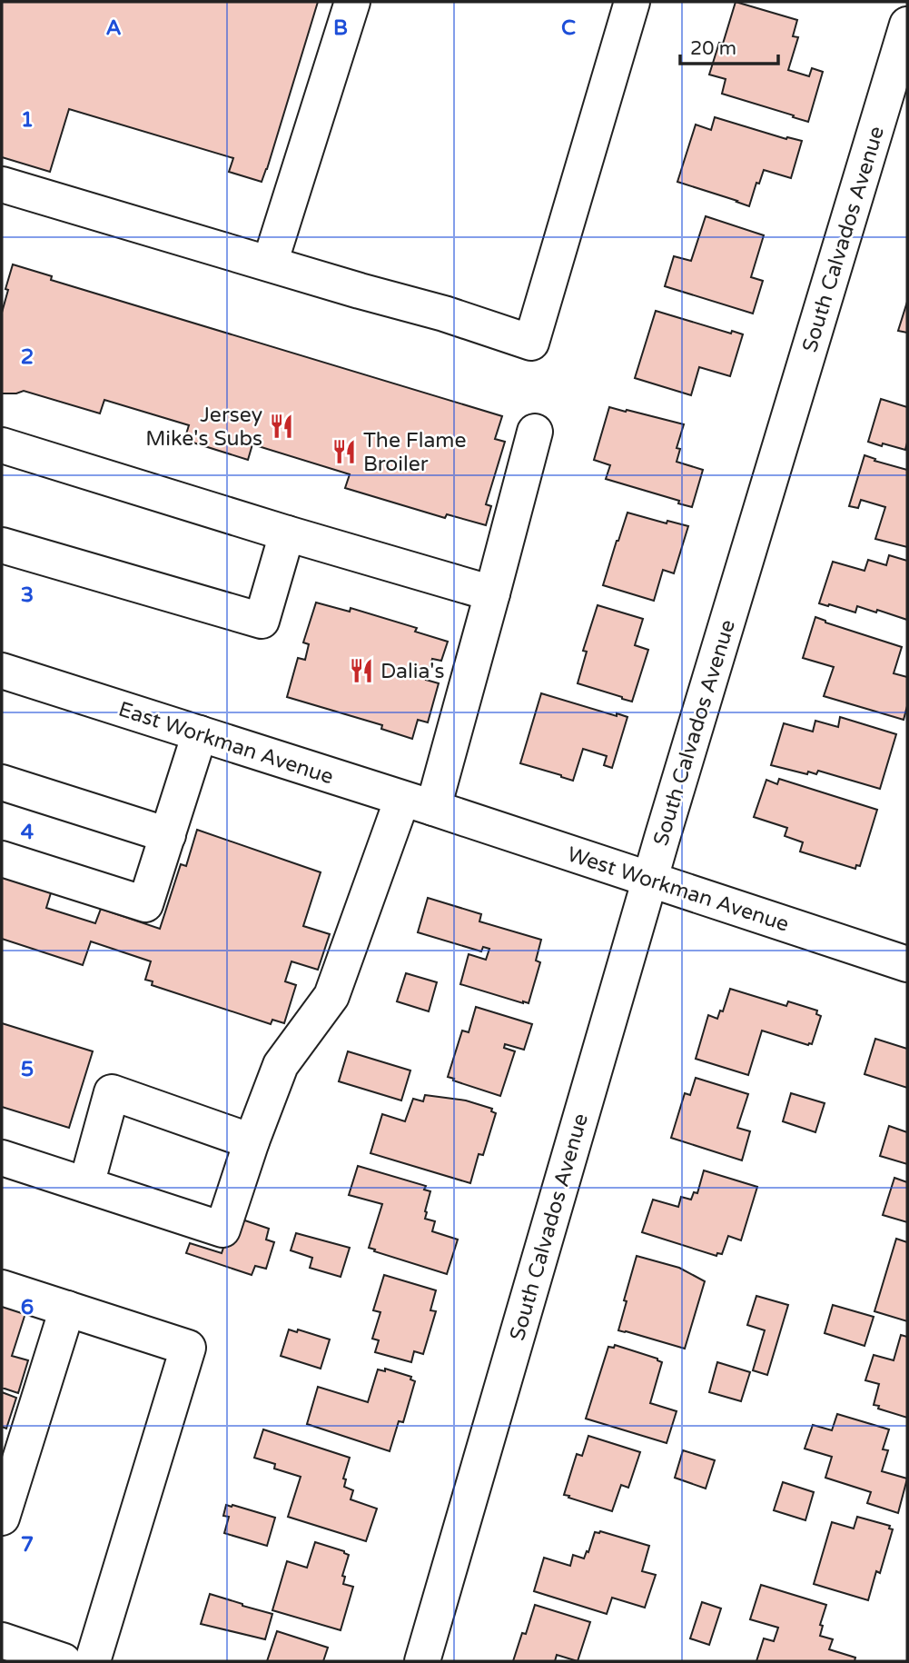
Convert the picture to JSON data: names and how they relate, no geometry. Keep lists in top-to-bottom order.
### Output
{
  "streets": {
    "street": ["South Calvados Avenue", "East Workman Avenue", "West Workman Avenue"]
  },
  "crossings": [
    ["South Calvados Avenue", "West Workman Avenue"],
    ["East Workman Avenue", "West Workman Avenue"]
  ],
  "places": {
    "restaurant": ["Jersey Mike's Subs", "The Flame Broiler", "Dalia's"]
  },
  "scale_bar": "20 m",
  "grid": {
    "columns": ["A", "B", "C"],
    "rows": [
      "1",
      "2",
      "3",
      "4",
      "5",
      "6",
      "7"
    ]
  }
}
